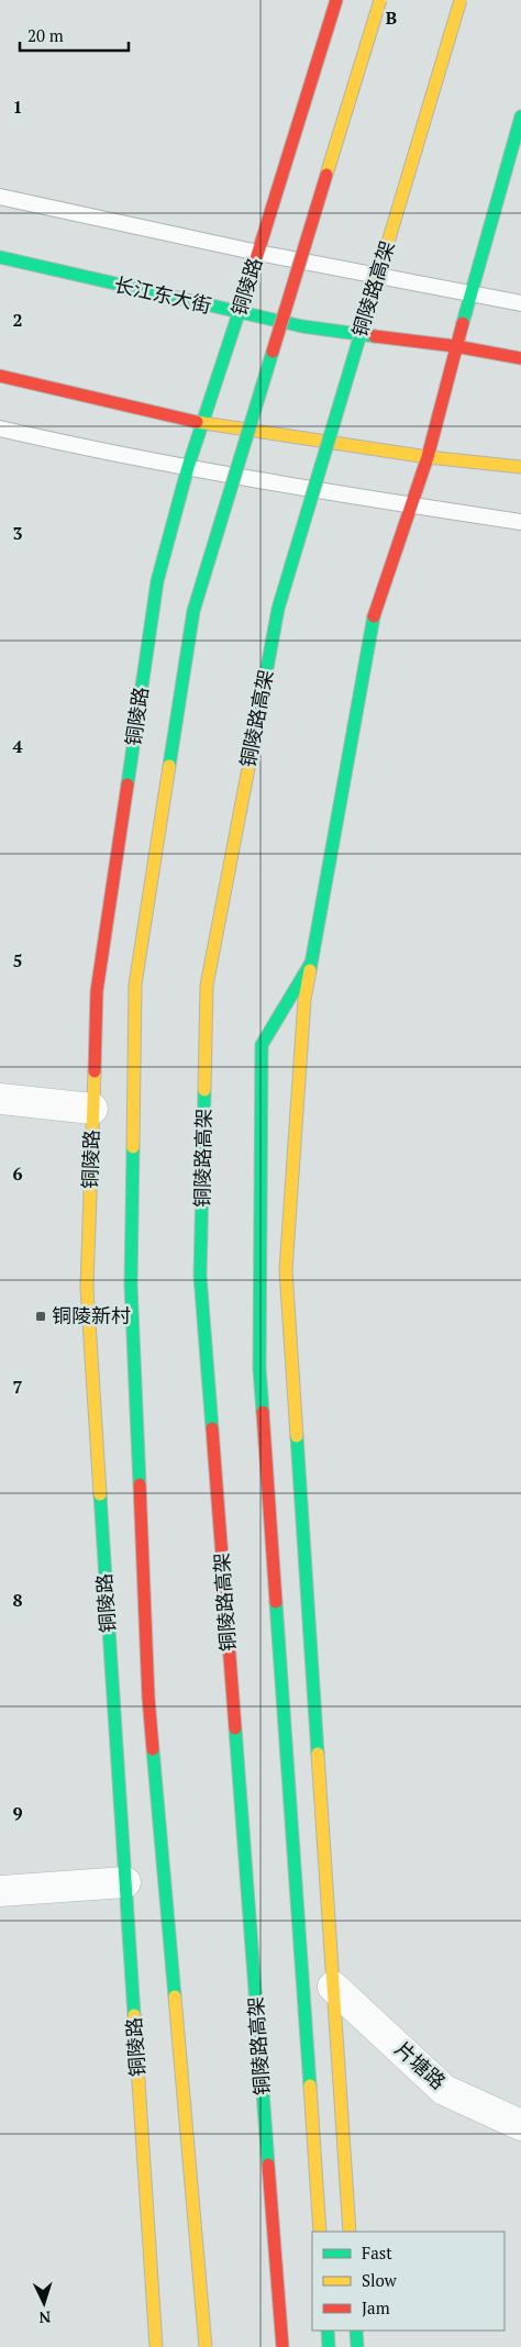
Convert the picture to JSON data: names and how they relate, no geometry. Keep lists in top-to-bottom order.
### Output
{
  "streets": {
    "main road": ["铜陵路", "铜陵路高架", "长江东大街"],
    "street": ["片塘路"]
  },
  "crossings": [
    ["铜陵路", "长江东大街"]
  ],
  "places": {
    "transit": ["铜陵新村"]
  },
  "legend": ["Fast", "Slow", "Jam"],
  "scale_bar": "20 m",
  "north": "bottom",
  "grid": {
    "columns": ["B"],
    "rows": [
      "1",
      "2",
      "3",
      "4",
      "5",
      "6",
      "7",
      "8",
      "9"
    ]
  }
}
